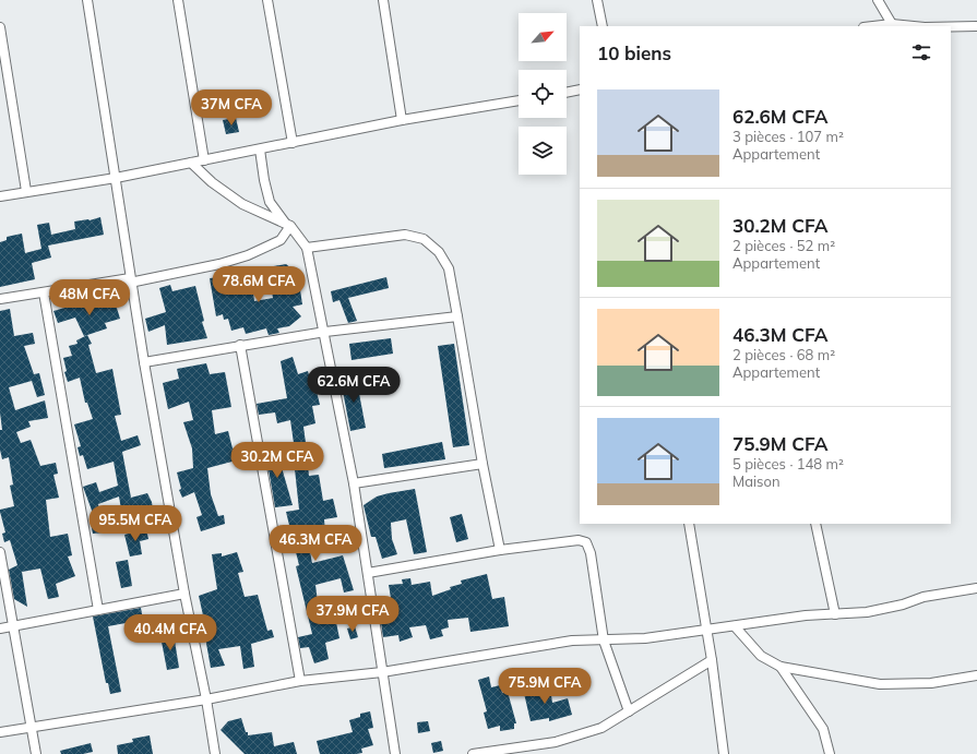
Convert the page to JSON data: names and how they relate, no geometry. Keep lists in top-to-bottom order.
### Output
{
  "north": "top right",
  "page": {
    "heading": "10 biens",
    "list": [
      {
        "name": "62.6M CFA",
        "note": "3 pièces · 107 m² · Appartement"
      },
      {
        "name": "30.2M CFA",
        "note": "2 pièces · 52 m² · Appartement"
      },
      {
        "name": "46.3M CFA",
        "note": "2 pièces · 68 m² · Appartement"
      },
      {
        "name": "75.9M CFA",
        "note": "5 pièces · 148 m² · Maison"
      }
    ],
    "price": [
      "37M CFA",
      "78.6M CFA",
      "48M CFA",
      "62.6M CFA",
      "30.2M CFA",
      "95.5M CFA",
      "46.3M CFA",
      "37.9M CFA",
      "40.4M CFA",
      "75.9M CFA"
    ]
  }
}
